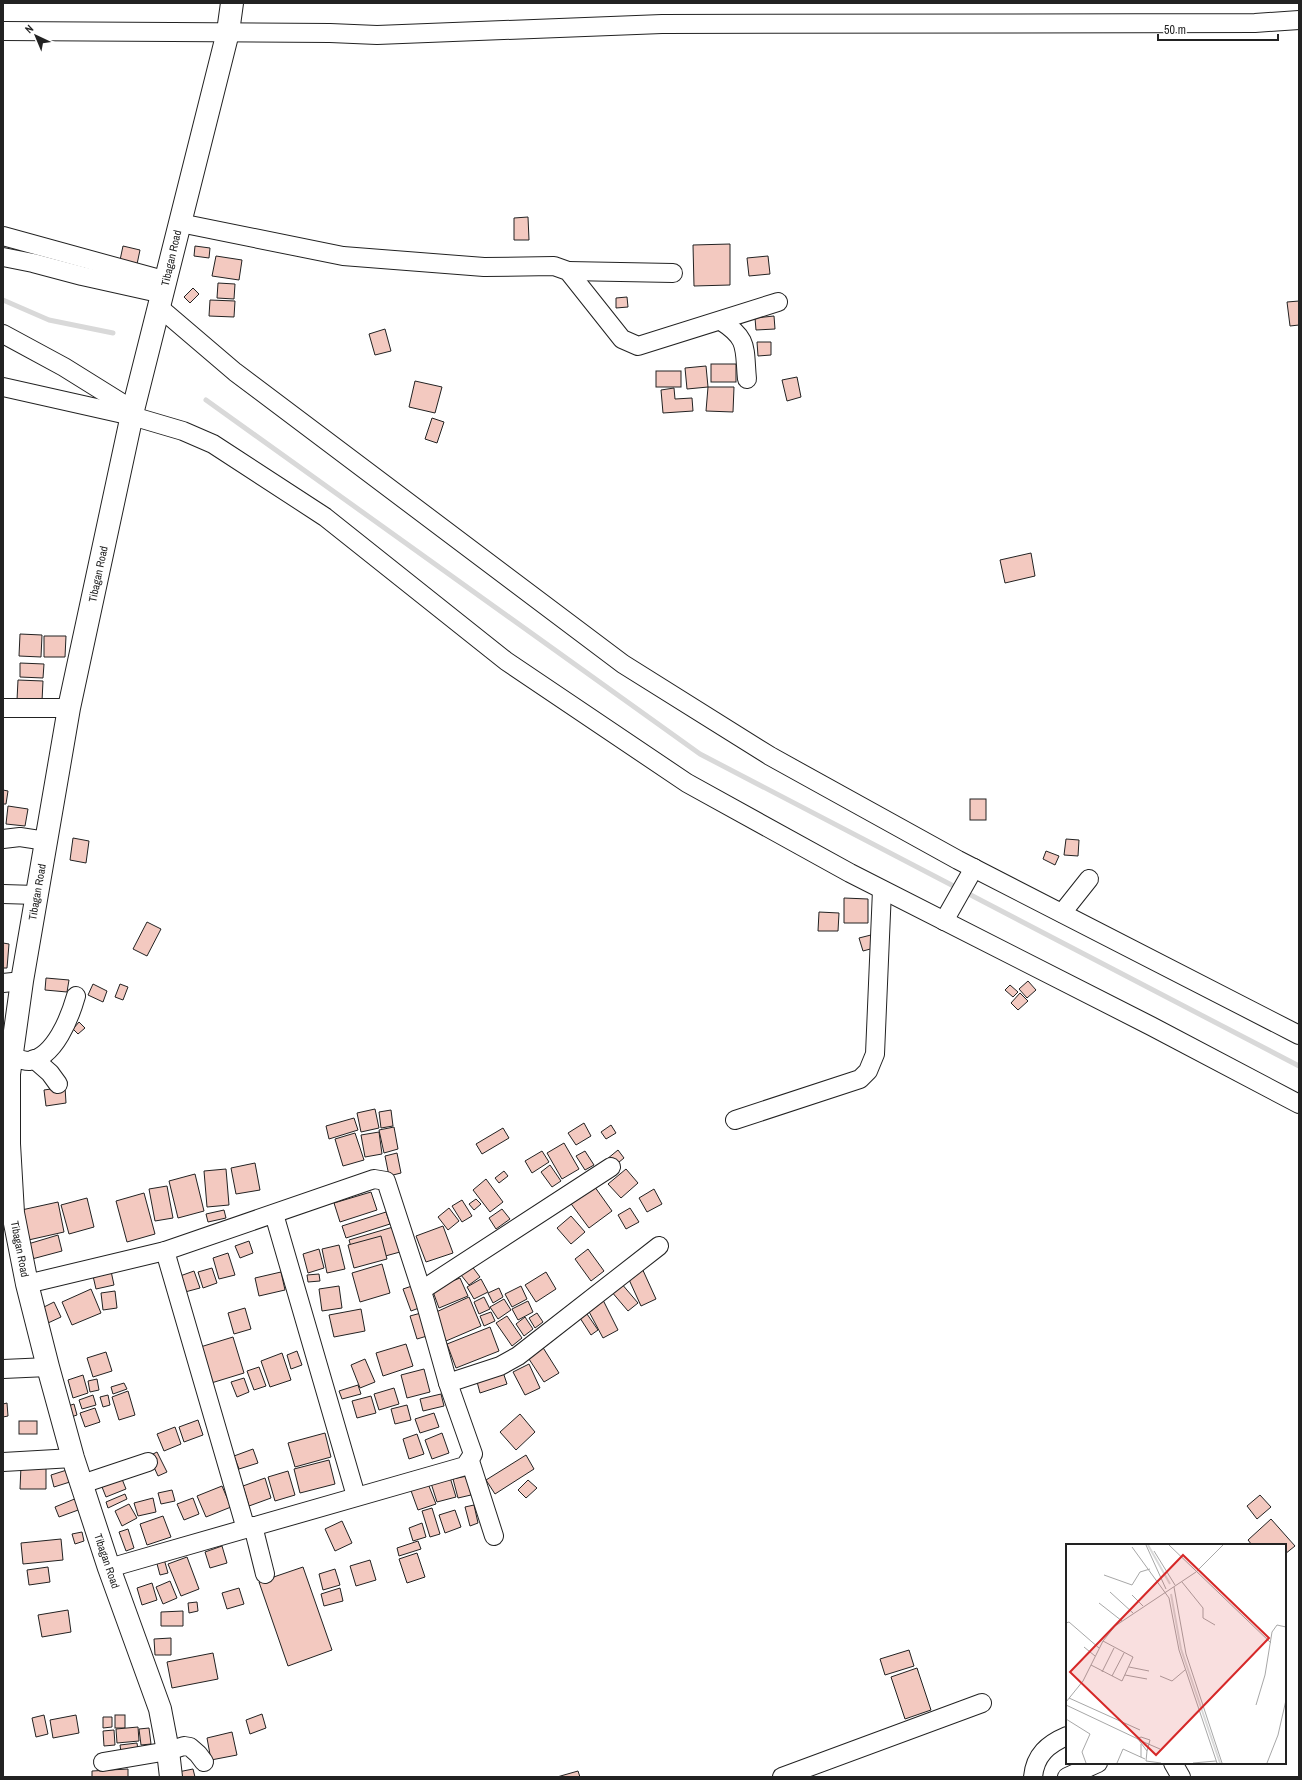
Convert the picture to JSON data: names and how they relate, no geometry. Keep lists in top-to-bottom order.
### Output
{
  "streets": {
    "main road": ["Tibagan Road"]
  },
  "scale_bar": "50 m",
  "north": "top left"
}
